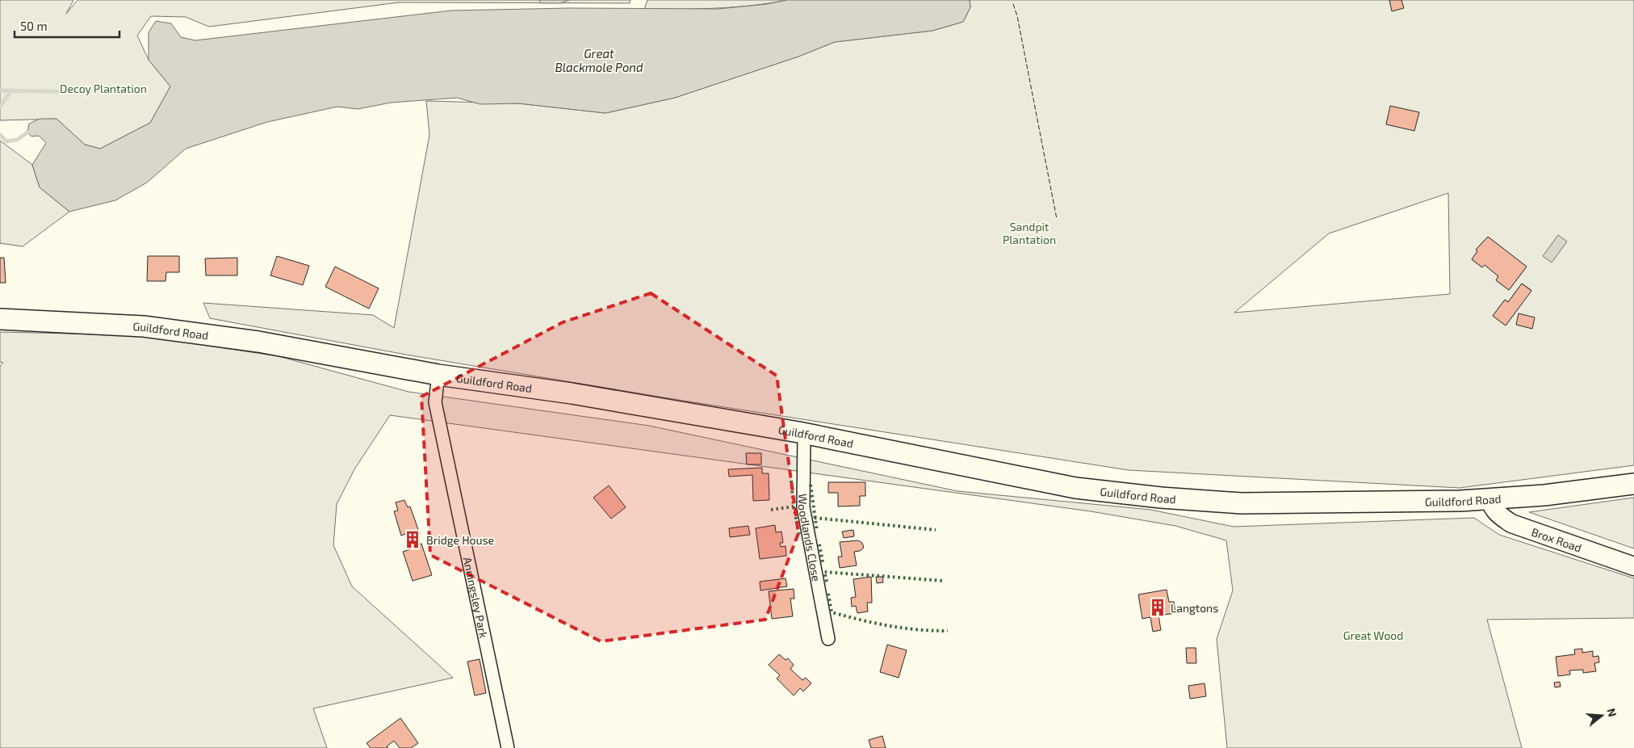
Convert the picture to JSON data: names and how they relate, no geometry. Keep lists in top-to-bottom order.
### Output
{
  "streets": {
    "main road": ["Guildford Road"],
    "street": ["Woodlands Close", "Brox Road", "Anningsley Park"]
  },
  "crossings": [
    ["Guildford Road", "Woodlands Close"],
    ["Guildford Road", "Brox Road"],
    ["Guildford Road", "Anningsley Park"]
  ],
  "water": ["Great Blackmole Pond"],
  "parks": ["Decoy Plantation", "Sandpit Plantation", "Great Wood"],
  "places": {
    "building": ["Bridge House", "Langtons"]
  },
  "scale_bar": "50 m",
  "north": "right"
}
